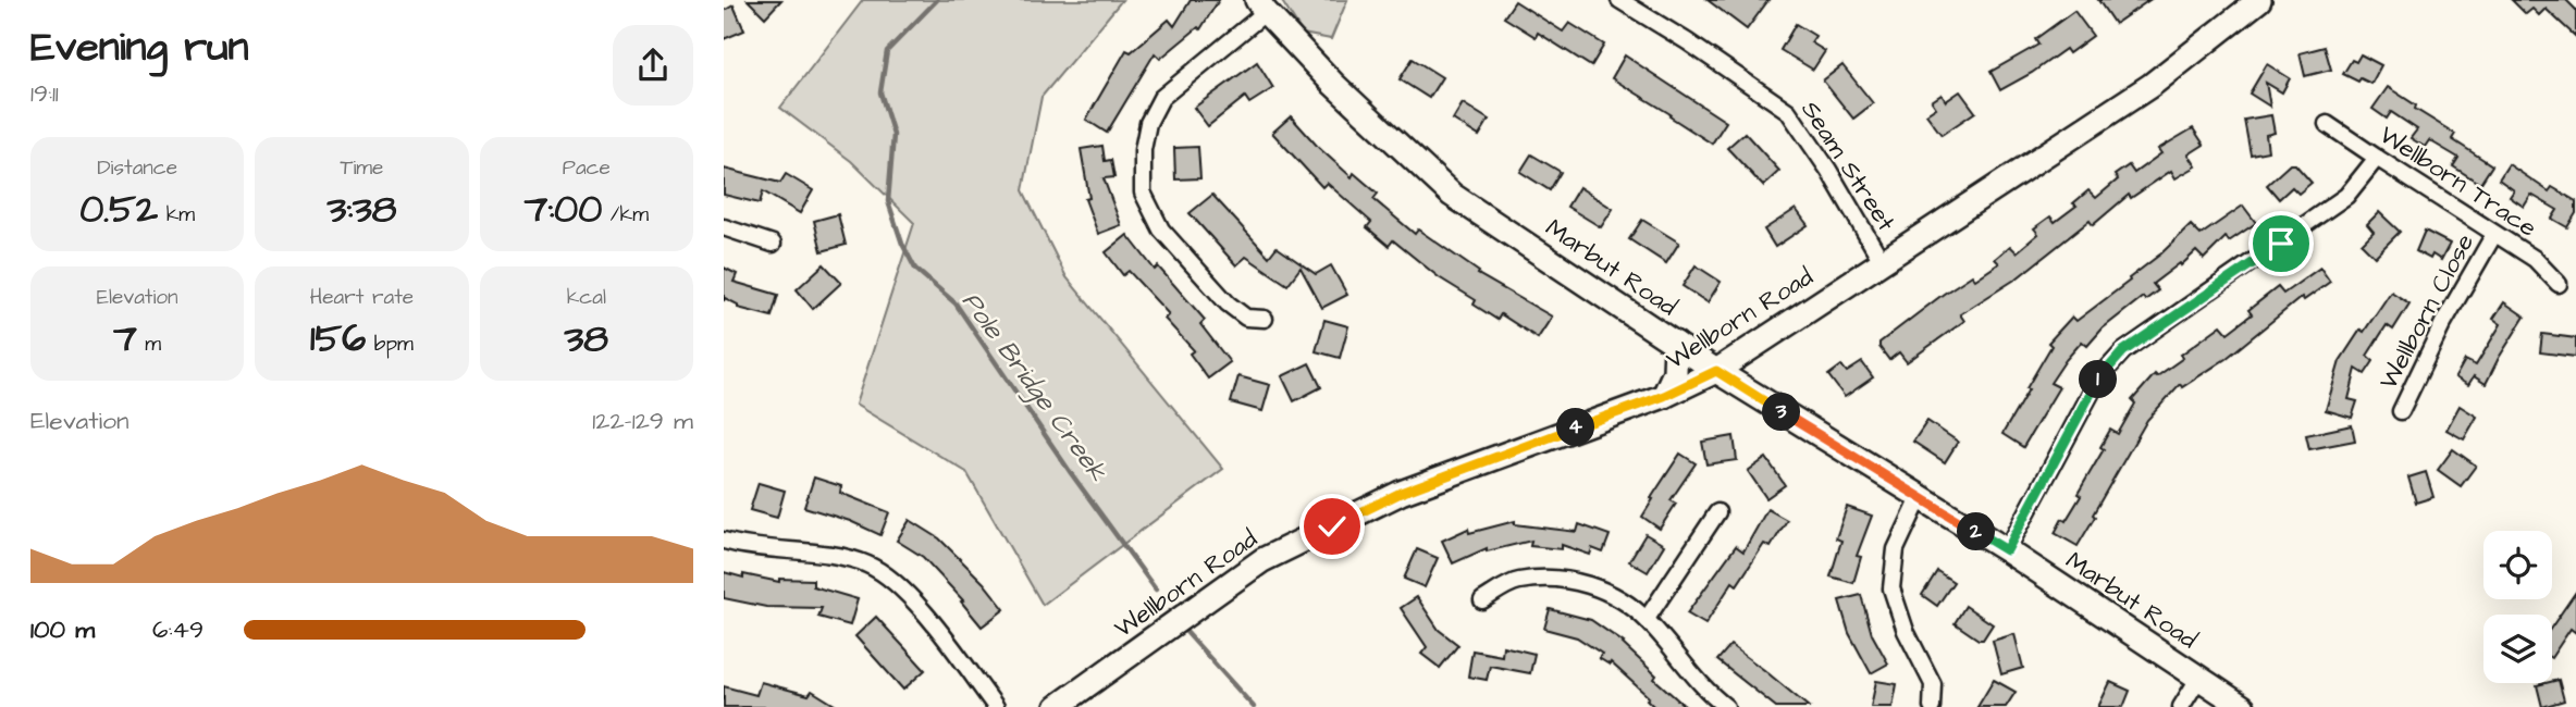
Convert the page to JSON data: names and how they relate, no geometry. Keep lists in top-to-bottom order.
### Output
{
  "streets": {
    "street": [
      "Seam Street",
      "Wellborn Trace",
      "Marbut Road",
      "Wellborn Close",
      "Wellborn Road"
    ]
  },
  "crossings": [
    ["Seam Street", "Wellborn Road"],
    ["Wellborn Trace", "Wellborn Close"],
    ["Marbut Road", "Wellborn Road"]
  ],
  "water": ["Pole Bridge Creek"],
  "page": {
    "heading": ["Evening run", "19:11"],
    "stats": [
      ["Distance", "0.52 km"],
      ["Time", "3:38"],
      ["Pace", "7:00 /km"],
      ["Elevation", "7 m"],
      ["Heart rate", "156 bpm"],
      ["kcal", "38"]
    ],
    "pins": [
      "1",
      "3",
      "4",
      "2"
    ],
    "chart": ["Elevation", "122–129 m"],
    "list": [
      {
        "name": "100 m",
        "note": "6:49"
      }
    ]
  }
}
